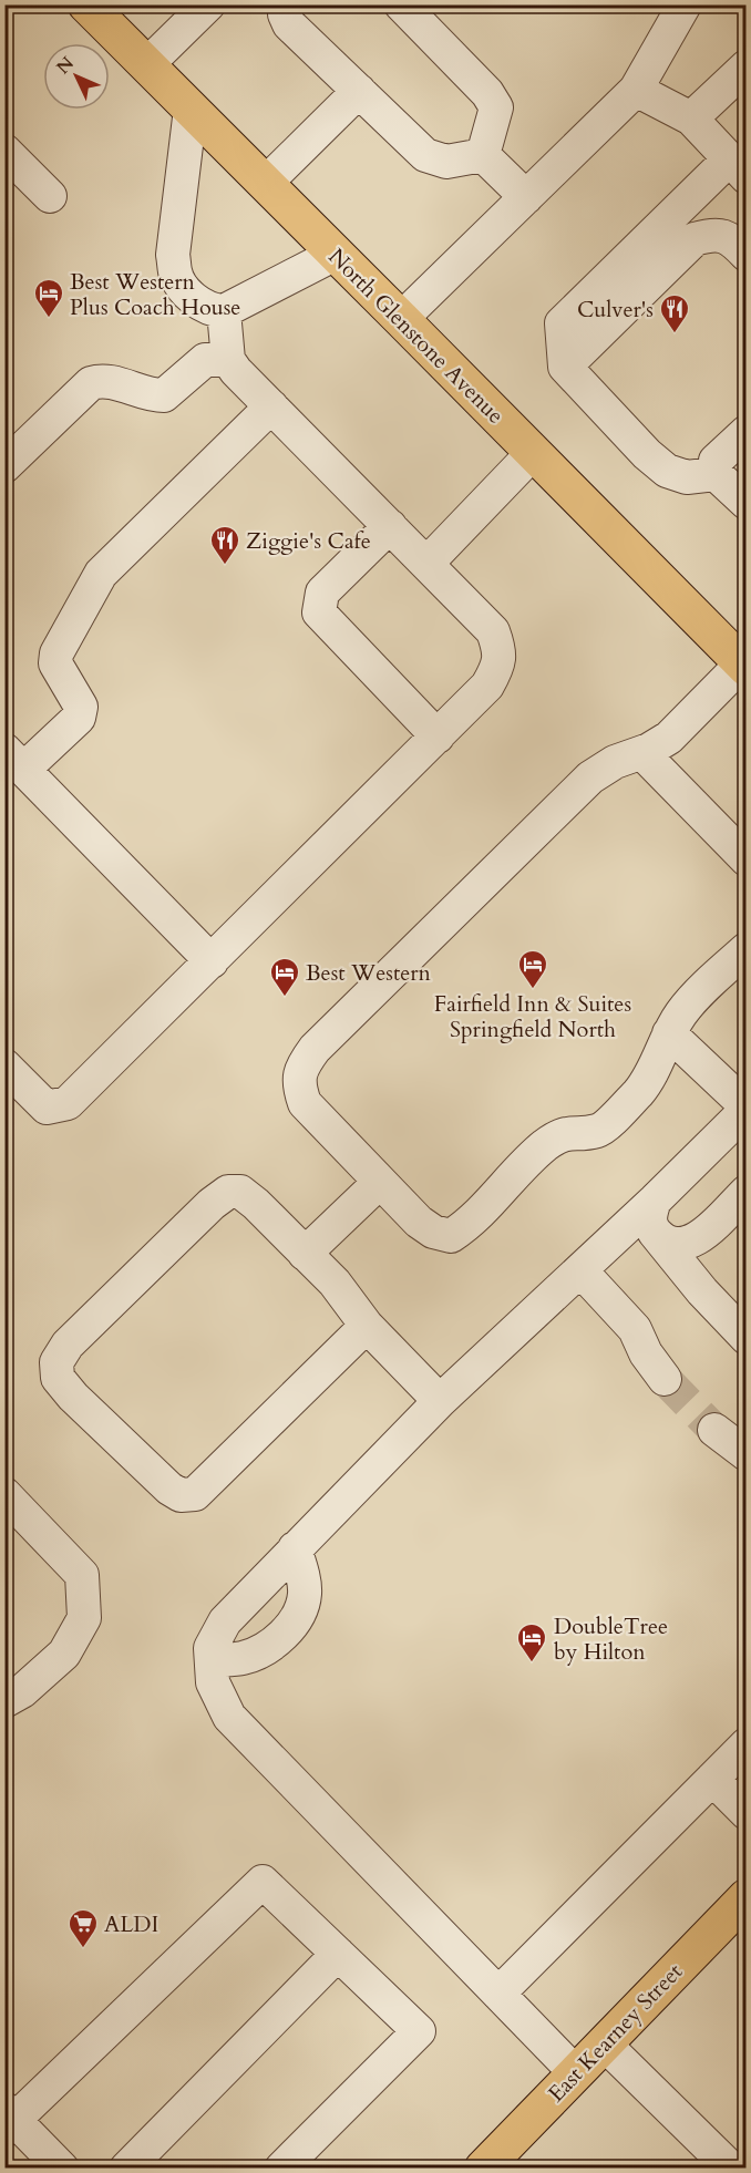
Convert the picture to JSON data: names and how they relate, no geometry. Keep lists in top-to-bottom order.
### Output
{
  "streets": {
    "main road": ["North Glenstone Avenue", "East Kearney Street"]
  },
  "places": {
    "hotel": [
      "Best Western Plus Coach House",
      "Fairfield Inn & Suites Springfield North",
      "Best Western",
      "DoubleTree by Hilton"
    ],
    "restaurant": ["Culver's", "Ziggie's Cafe"],
    "supermarket": ["ALDI"]
  },
  "north": "top left"
}
